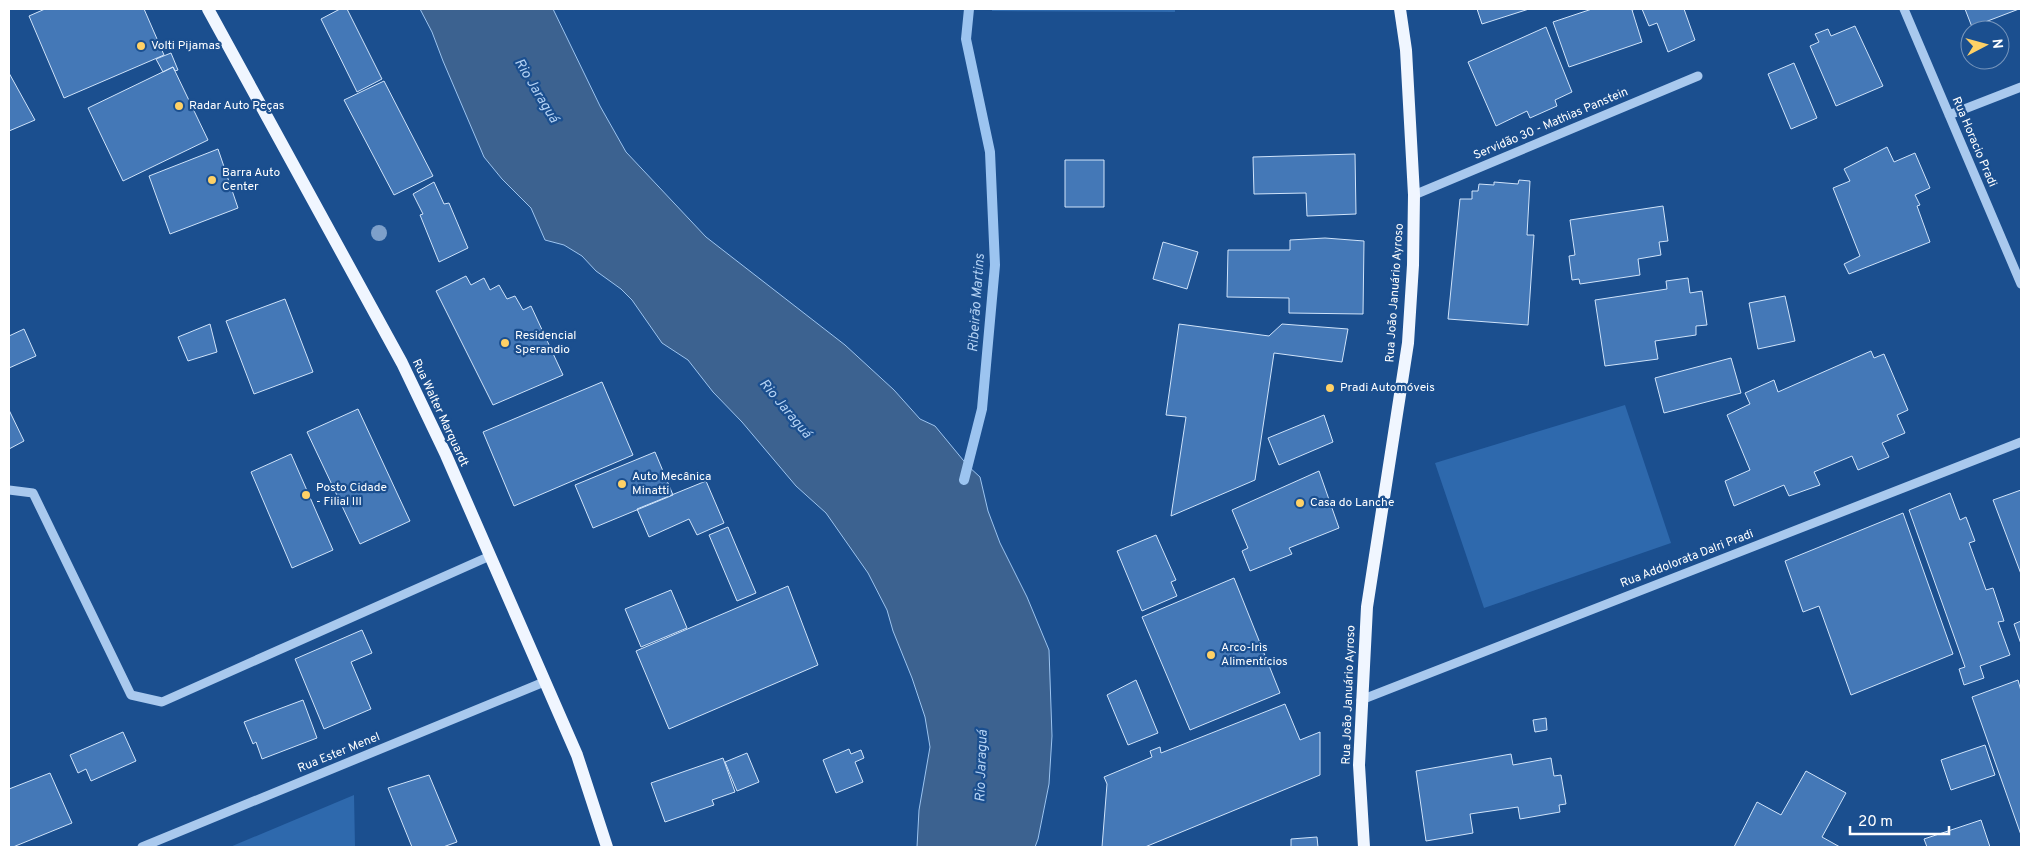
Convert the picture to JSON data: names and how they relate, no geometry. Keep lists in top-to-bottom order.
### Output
{
  "streets": {
    "main road": ["Rua João Januário Ayroso", "Rua Walter Marquardt"],
    "street": [
      "Servidão 30 - Mathias Panstein",
      "Rua Horacio Pradi",
      "Rua Addolorata Dalri Pradi",
      "Rua Ester Menel"
    ]
  },
  "crossings": [
    ["Servidão 30 - Mathias Panstein", "Rua João Januário Ayroso"],
    ["Rua João Januário Ayroso", "Rua Addolorata Dalri Pradi"],
    ["Rua Walter Marquardt", "Rua Ester Menel"]
  ],
  "water": ["Rio Jaraguá", "Ribeirão Martins"],
  "places": [
    "Volti Pijamas",
    "Radar Auto Peças",
    "Barra Auto Center",
    "Residencial Sperandio",
    "Pradi Automóveis",
    "Auto Mecânica Minatti",
    "Posto Cidade - Filial III",
    "Casa do Lanche",
    "Arco-Iris Alimentícios"
  ],
  "scale_bar": "20 m",
  "north": "right"
}
